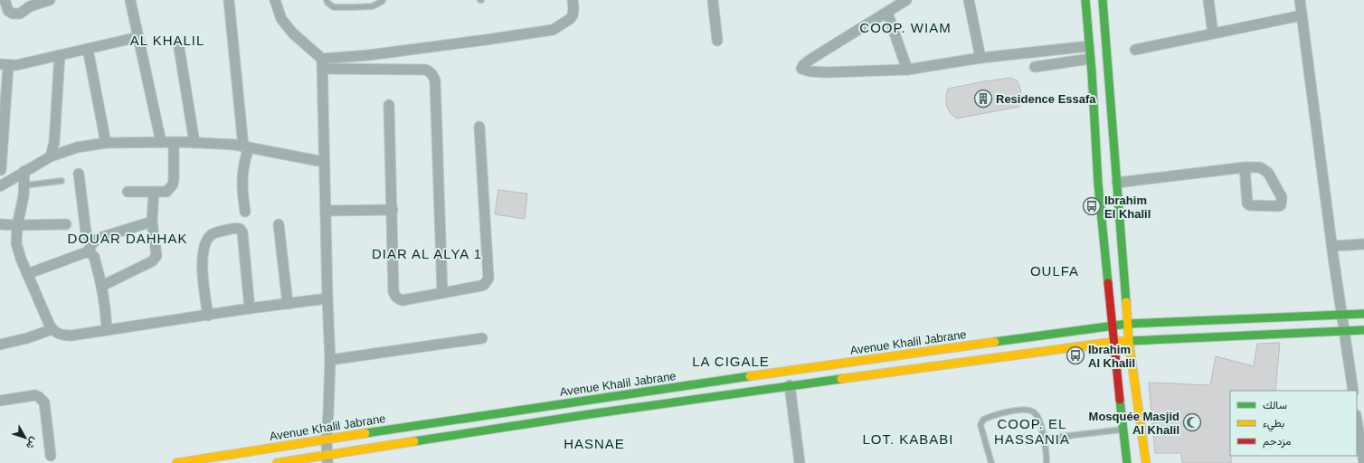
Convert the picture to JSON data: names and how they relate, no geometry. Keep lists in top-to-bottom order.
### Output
{
  "streets": {
    "main road": ["Avenue Khalil Jabrane"]
  },
  "districts": [
    "COOP. WIAM",
    "AL KHALIL",
    "DOUAR DAHHAK",
    "DIAR AL ALYA 1",
    "OULFA",
    "LA CIGALE",
    "COOP. EL HASSANIA",
    "LOT. KABABI",
    "HASNAE"
  ],
  "places": {
    "building": ["Residence Essafa"],
    "bus stop": ["Ibrahim El Khalil", "Ibrahim Al Khalil"],
    "mosque": ["Mosquée Masjid Al Khalil"]
  },
  "legend": ["سالك", "بطيء", "مزدحم"],
  "north": "bottom right"
}
